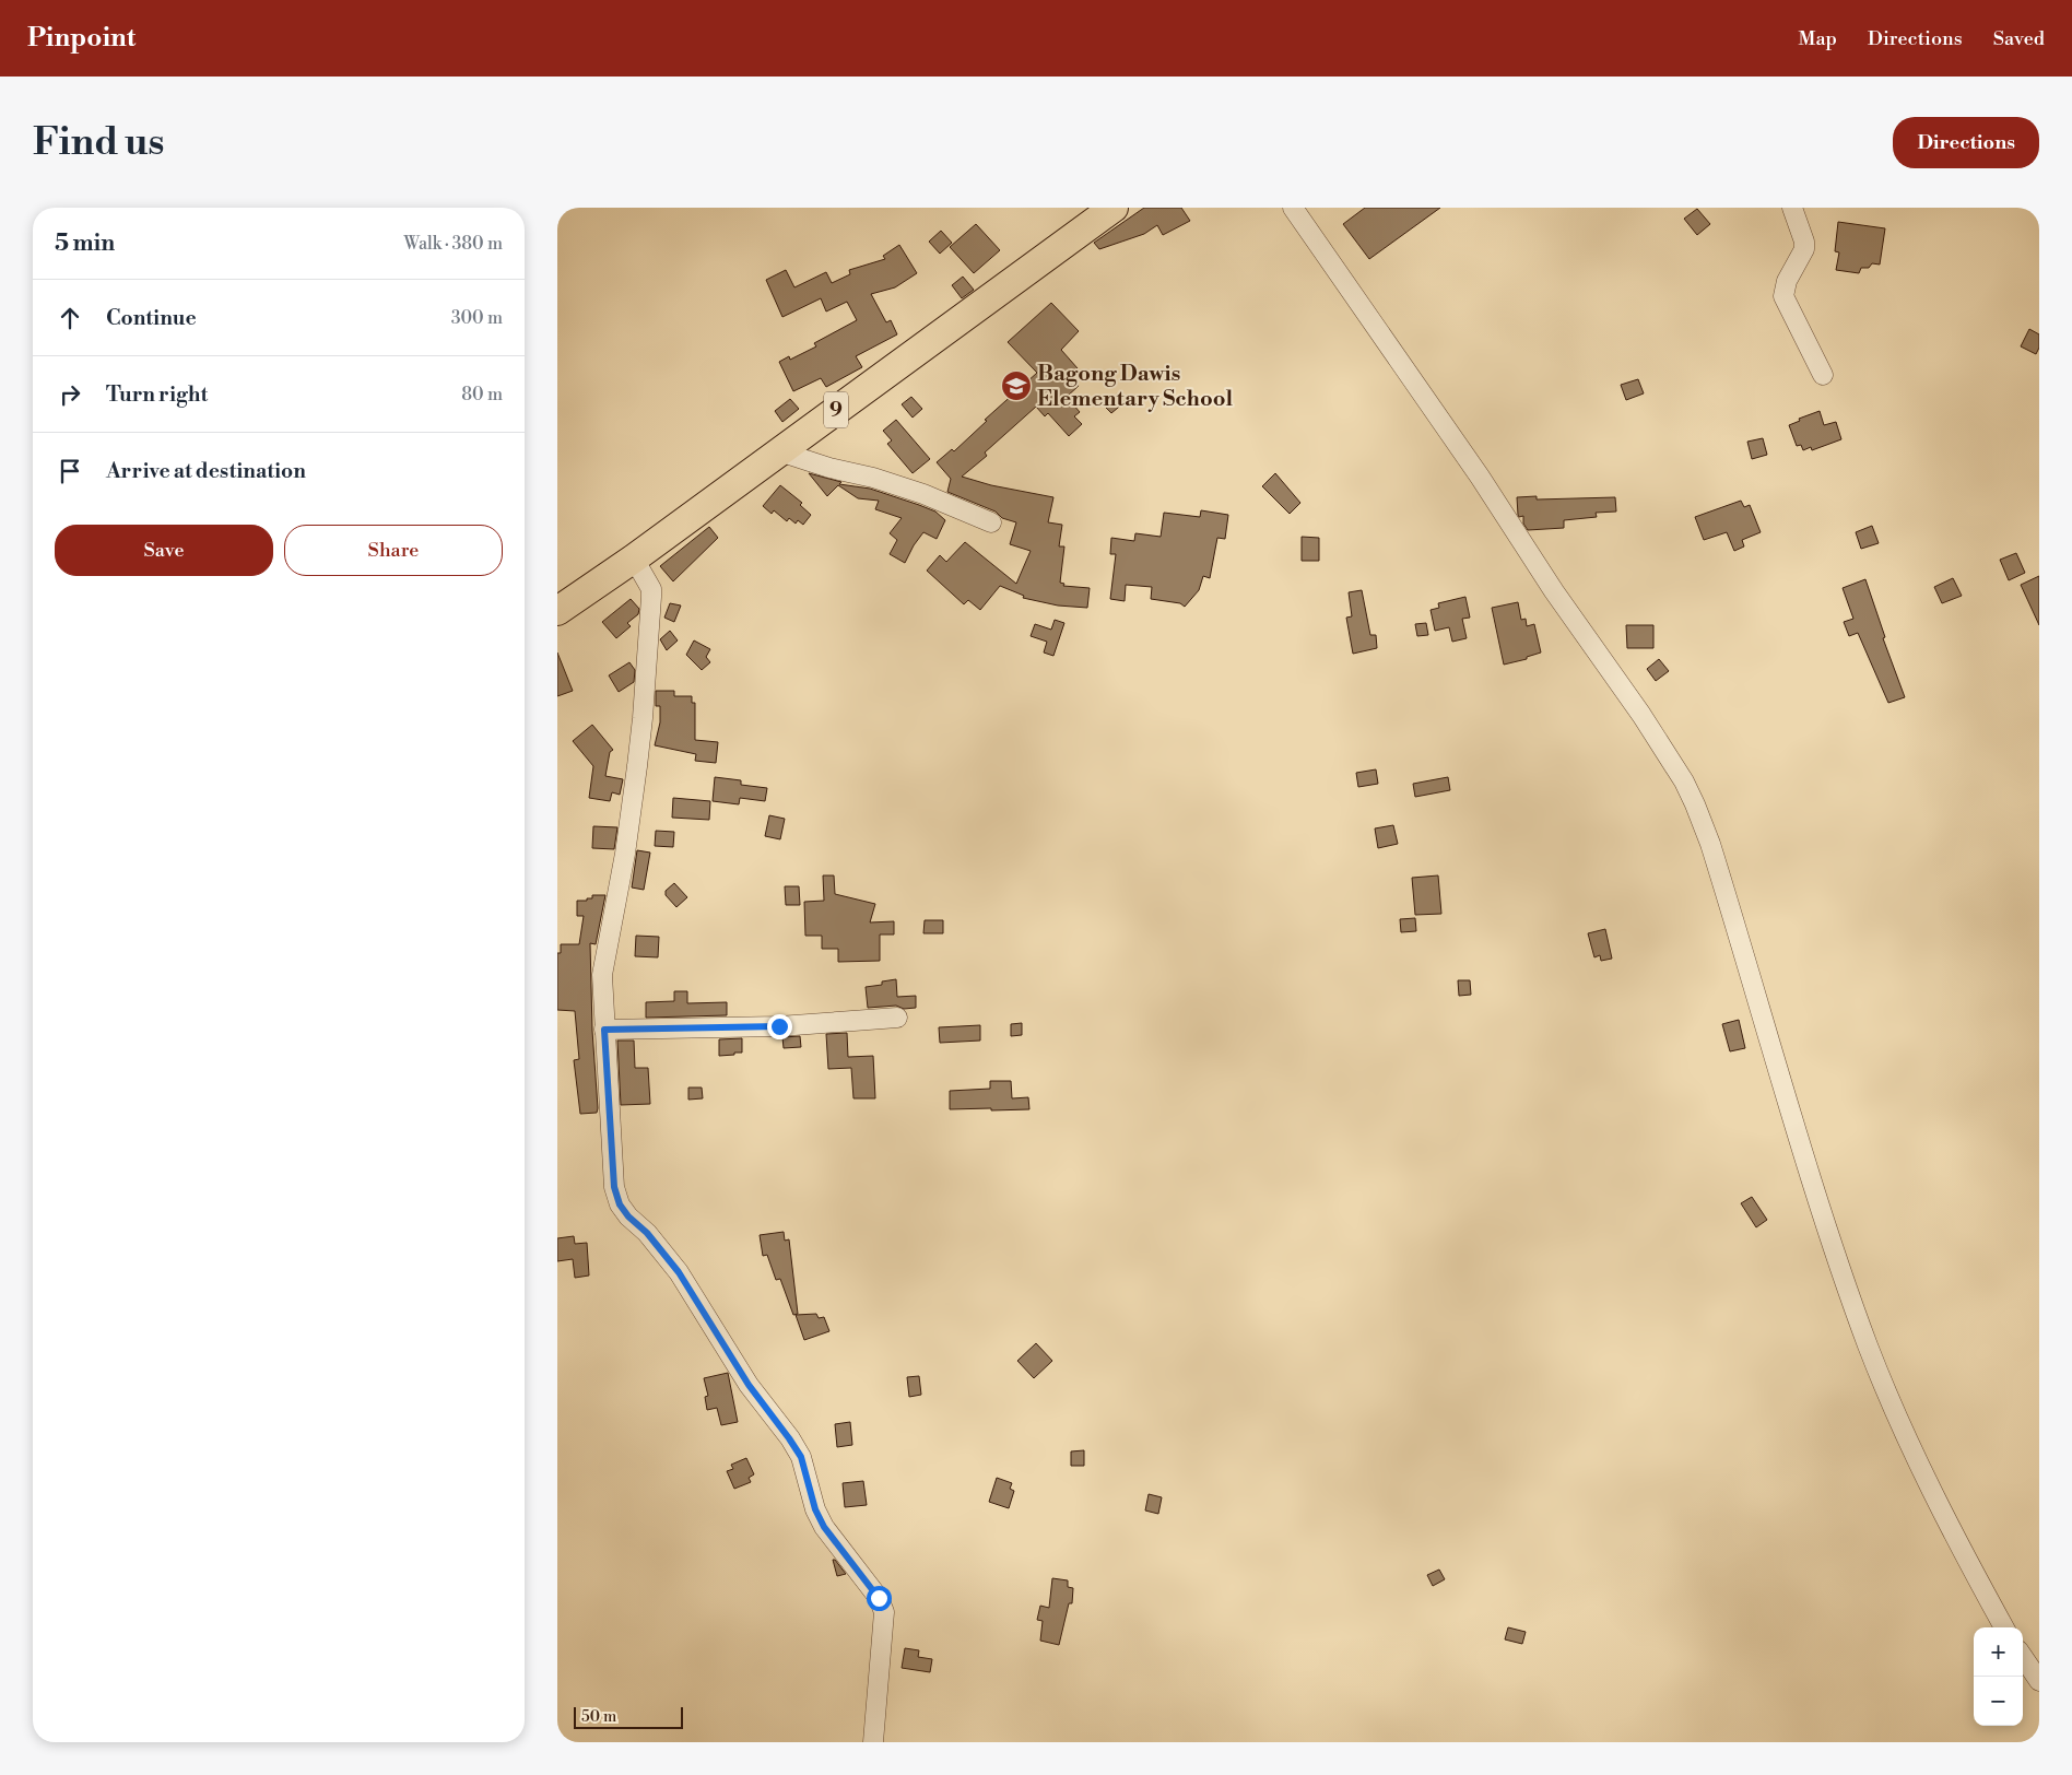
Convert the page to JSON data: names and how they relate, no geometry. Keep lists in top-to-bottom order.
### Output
{
  "streets": {
    "highway": ["9"]
  },
  "places": {
    "school or university": ["Bagong Dawis Elementary School"]
  },
  "scale_bar": "50 m",
  "page": {
    "header": "Pinpoint",
    "nav": ["Map", "Directions", "Saved"],
    "buttons": [
      "Directions",
      ["Save", "Share"]
    ],
    "title": "Find us",
    "heading": ["5 min", "Walk · 380 m"],
    "list": [
      ["Continue", "300 m"],
      ["Turn right", "80 m"],
      "Arrive at destination"
    ],
    "map_buttons": ["+", "−"],
    "scale": "50 m"
  }
}
